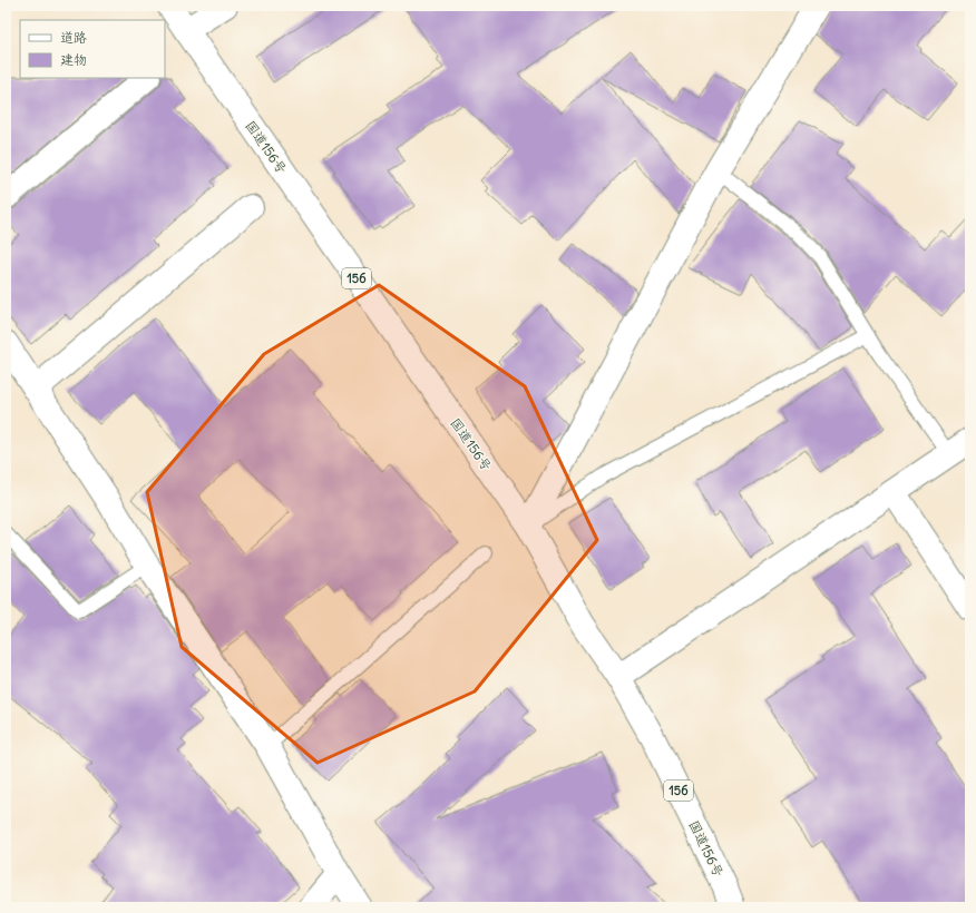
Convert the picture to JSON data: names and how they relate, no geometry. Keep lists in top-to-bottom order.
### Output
{
  "streets": {
    "main road": ["国道156号", "156"]
  },
  "legend": ["道路", "建物"]
}
